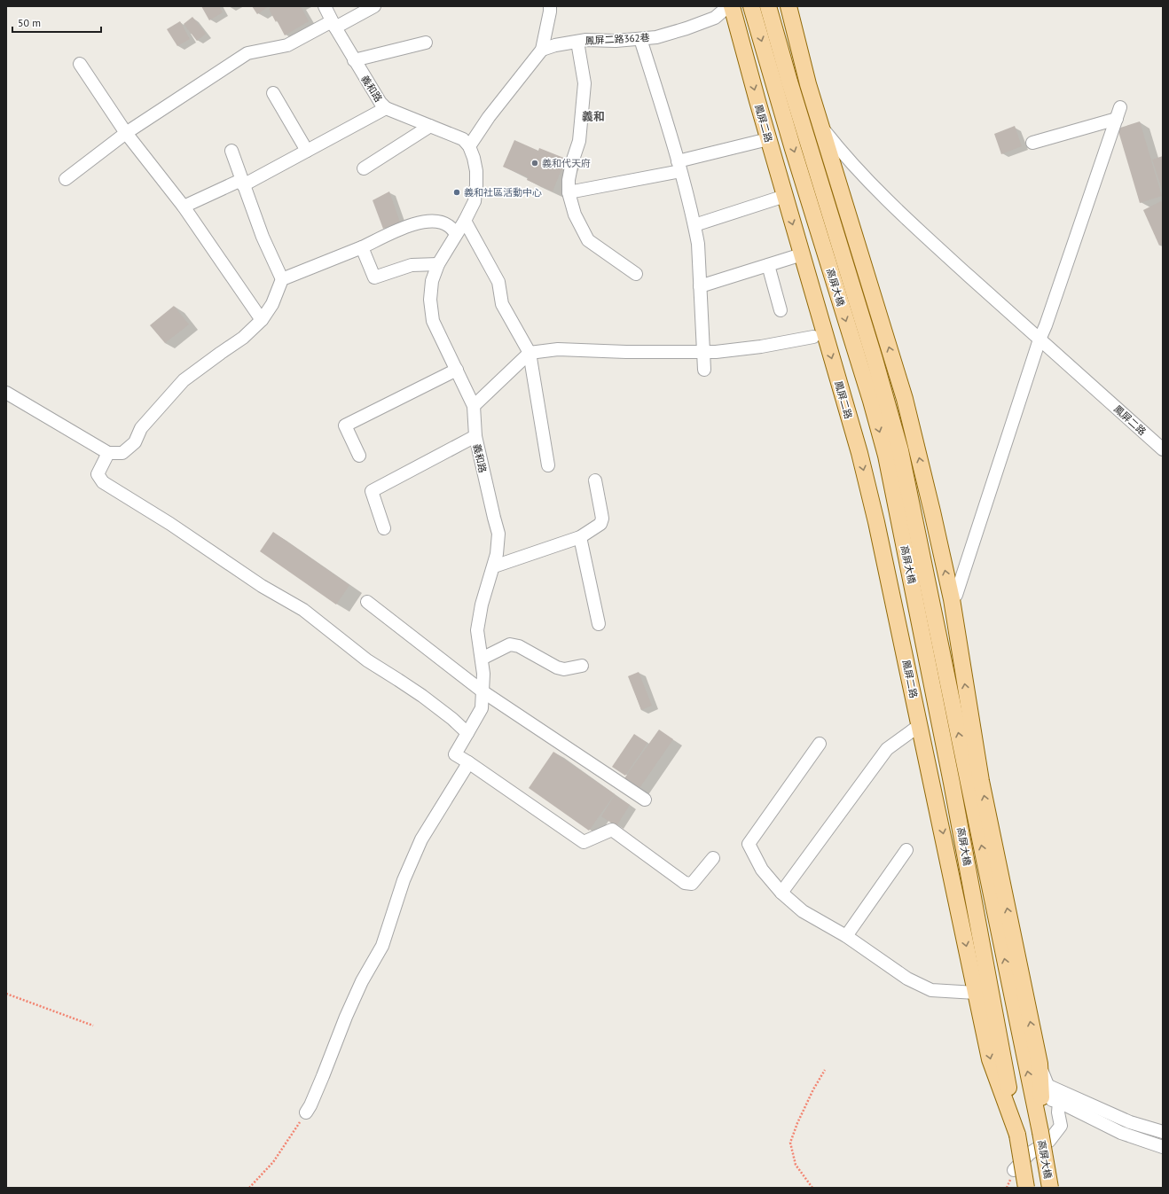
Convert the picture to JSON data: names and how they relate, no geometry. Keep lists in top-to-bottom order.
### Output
{
  "streets": {
    "main road": ["鳳屏二路", "高屏大橋"],
    "street": ["鳳屏二路362巷", "義和路"]
  },
  "crossings": [
    ["鳳屏二路", "高屏大橋"]
  ],
  "districts": ["義和"],
  "places": ["義和代天府", "義和社區活動中心"],
  "scale_bar": "50 m"
}
